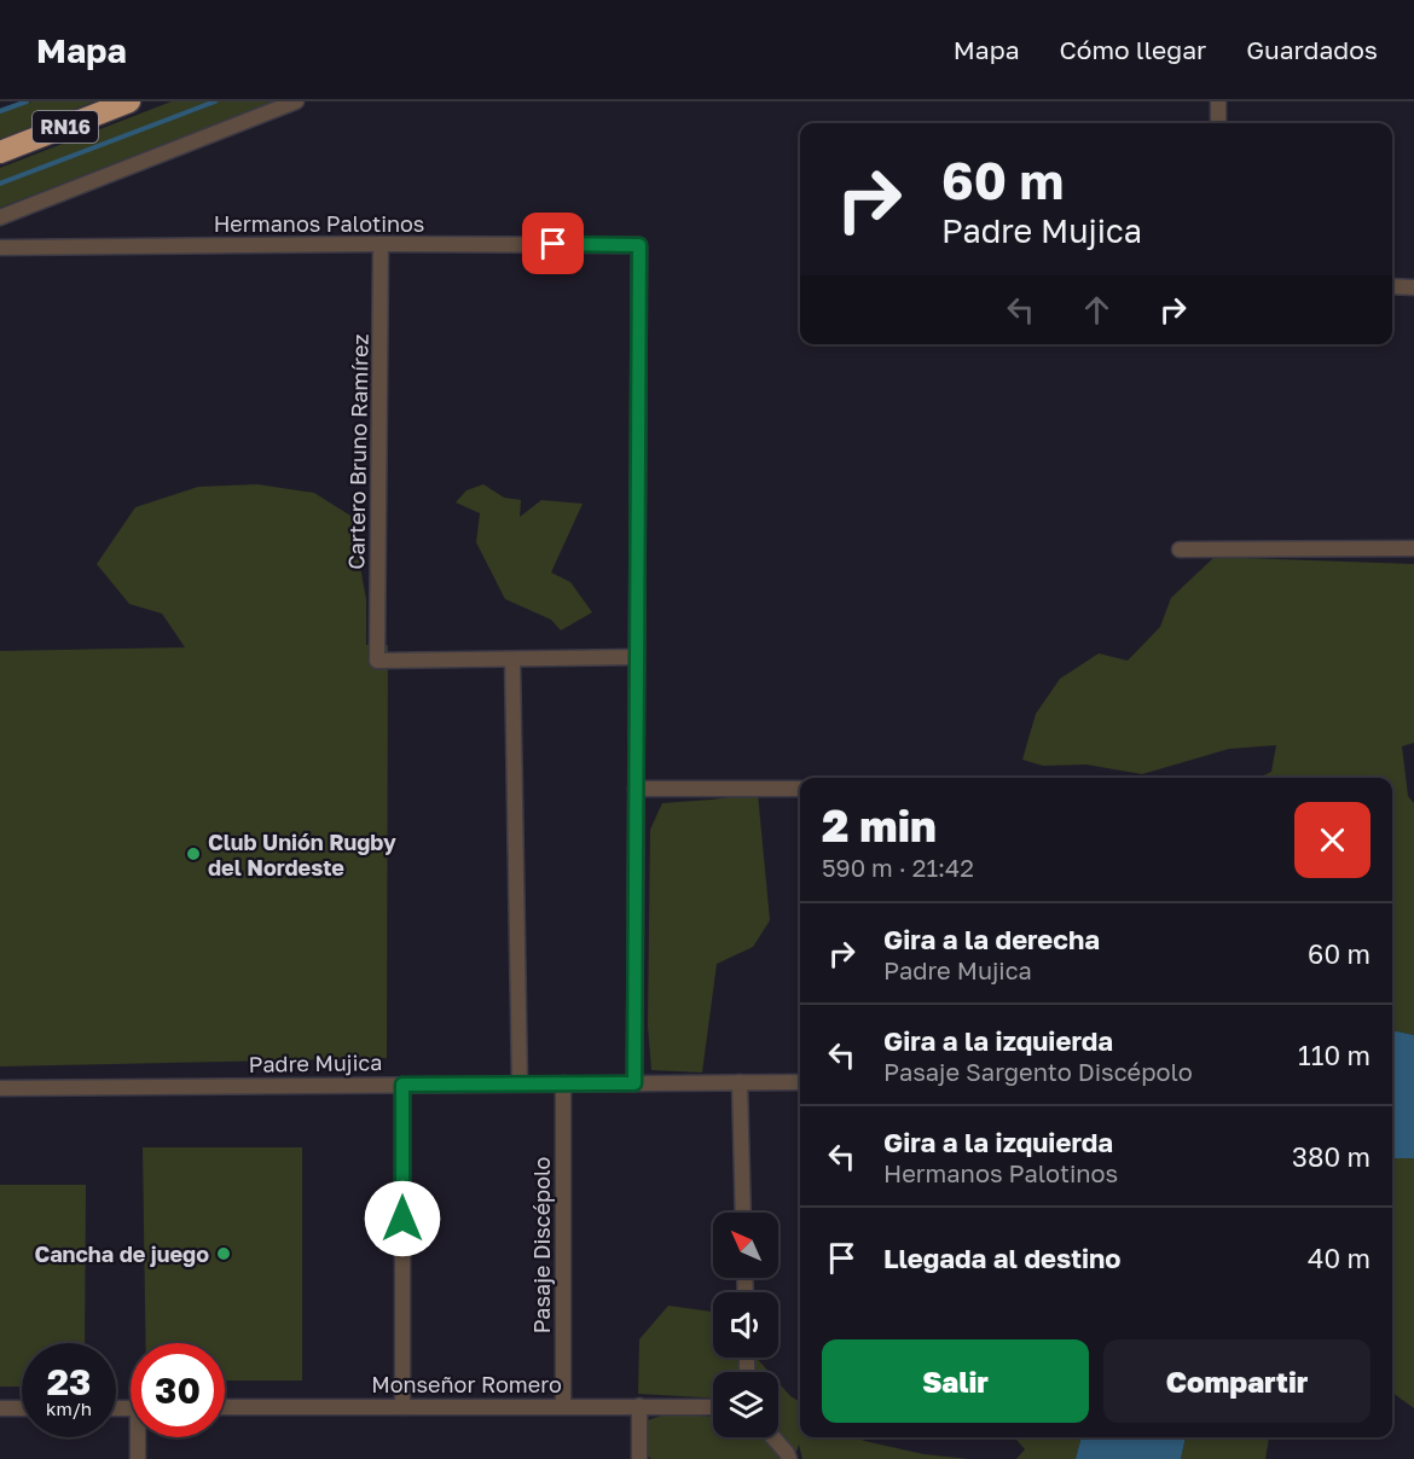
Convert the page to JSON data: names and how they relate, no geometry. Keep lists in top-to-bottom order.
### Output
{
  "streets": {
    "highway": ["RN16"],
    "street": [
      "Hermanos Palotinos",
      "Cartero Bruno Ramírez",
      "Padre Mujica",
      "Pasaje Discépolo",
      "Monseñor Romero"
    ]
  },
  "crossings": [
    ["Hermanos Palotinos", "Cartero Bruno Ramírez"],
    ["Padre Mujica", "Pasaje Discépolo"],
    ["Pasaje Discépolo", "Monseñor Romero"]
  ],
  "places": ["Club Unión Rugby del Nordeste", "Cancha de juego"],
  "north": "top left",
  "page": {
    "header": "Mapa",
    "nav": ["Mapa", "Cómo llegar", "Guardados"],
    "turn": ["60 m", "Padre Mujica"],
    "heading": ["2 min", "590 m · 21:42"],
    "list": [
      {
        "name": "Gira a la derecha",
        "note": "Padre Mujica",
        "value": "60 m"
      },
      {
        "name": "Gira a la izquierda",
        "note": "Pasaje Sargento Discépolo",
        "value": "110 m"
      },
      {
        "name": "Gira a la izquierda",
        "note": "Hermanos Palotinos",
        "value": "380 m"
      },
      {
        "name": "Llegada al destino",
        "value": "40 m"
      }
    ],
    "buttons": ["Salir", "Compartir"],
    "speed": "23 km/h",
    "limit": "30"
  }
}
